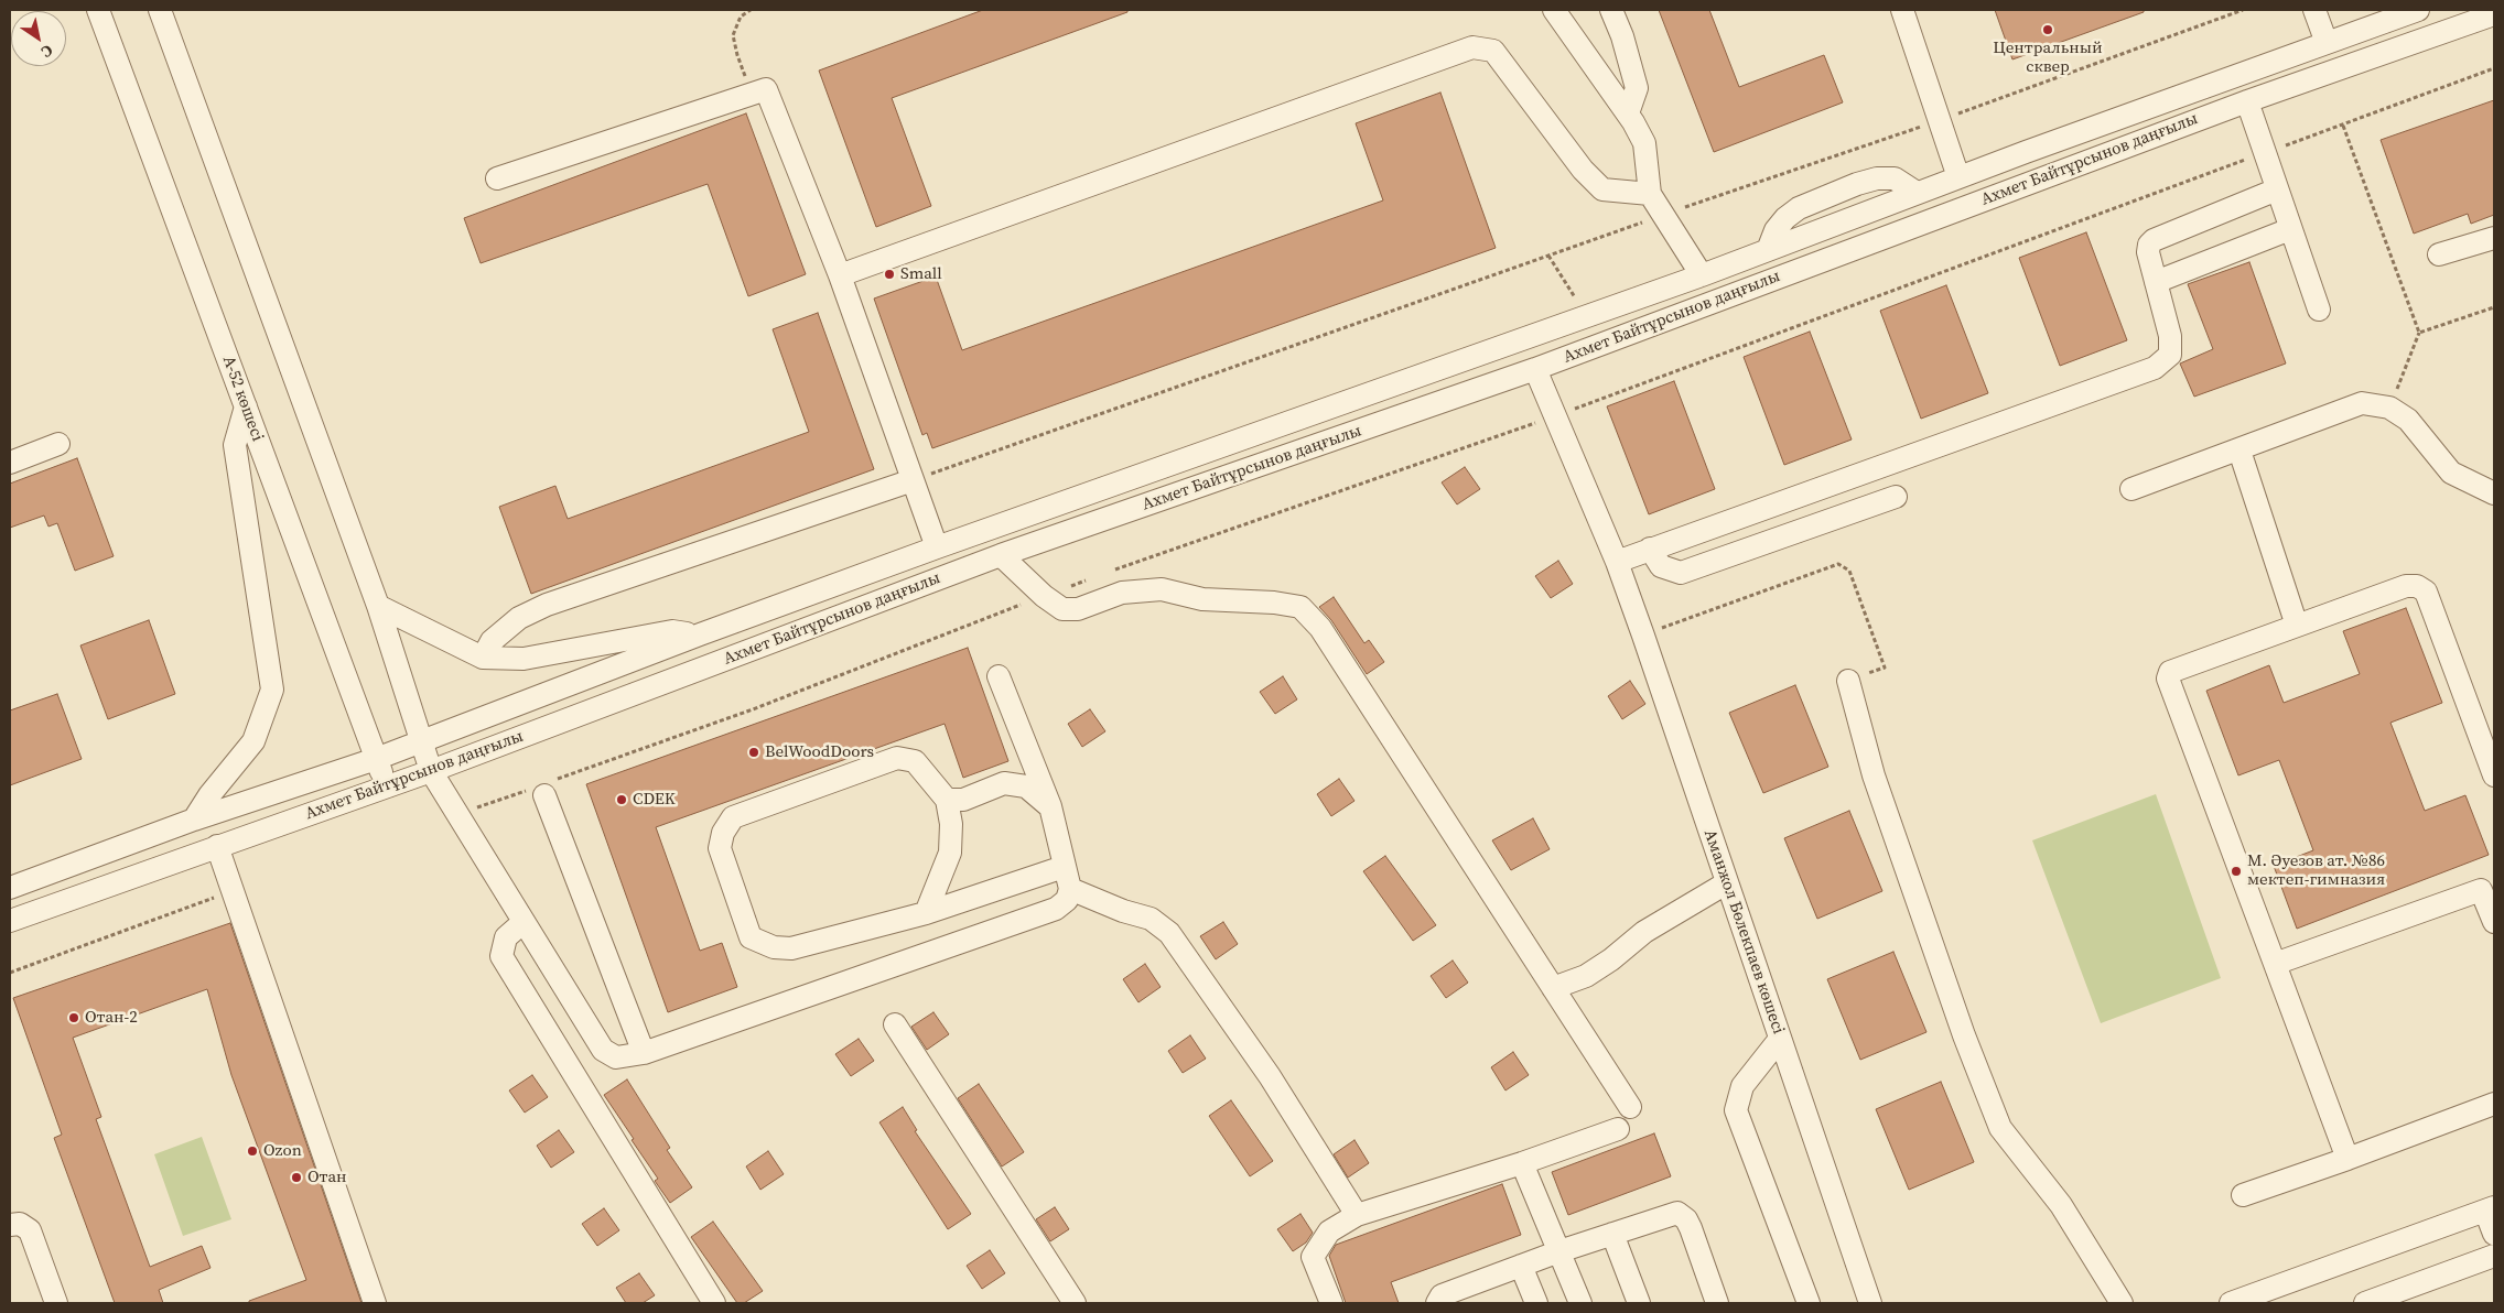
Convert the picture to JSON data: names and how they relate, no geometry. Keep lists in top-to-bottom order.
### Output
{
  "streets": {
    "street": ["Ахмет Байтұрсынов даңғылы", "А-52 көшесі", "Аманжол Бөлекпаев көшесі"]
  },
  "crossings": [
    ["Ахмет Байтұрсынов даңғылы", "А-52 көшесі"],
    ["Ахмет Байтұрсынов даңғылы", "Аманжол Бөлекпаев көшесі"]
  ],
  "places": [
    "Центральный сквер",
    "Small",
    "BelWoodDoors",
    "CDEK",
    "М. Әуезов ат. №86 мектеп-гимназия",
    "Отан-2",
    "Ozon",
    "Отан"
  ],
  "north": "bottom right"
}
